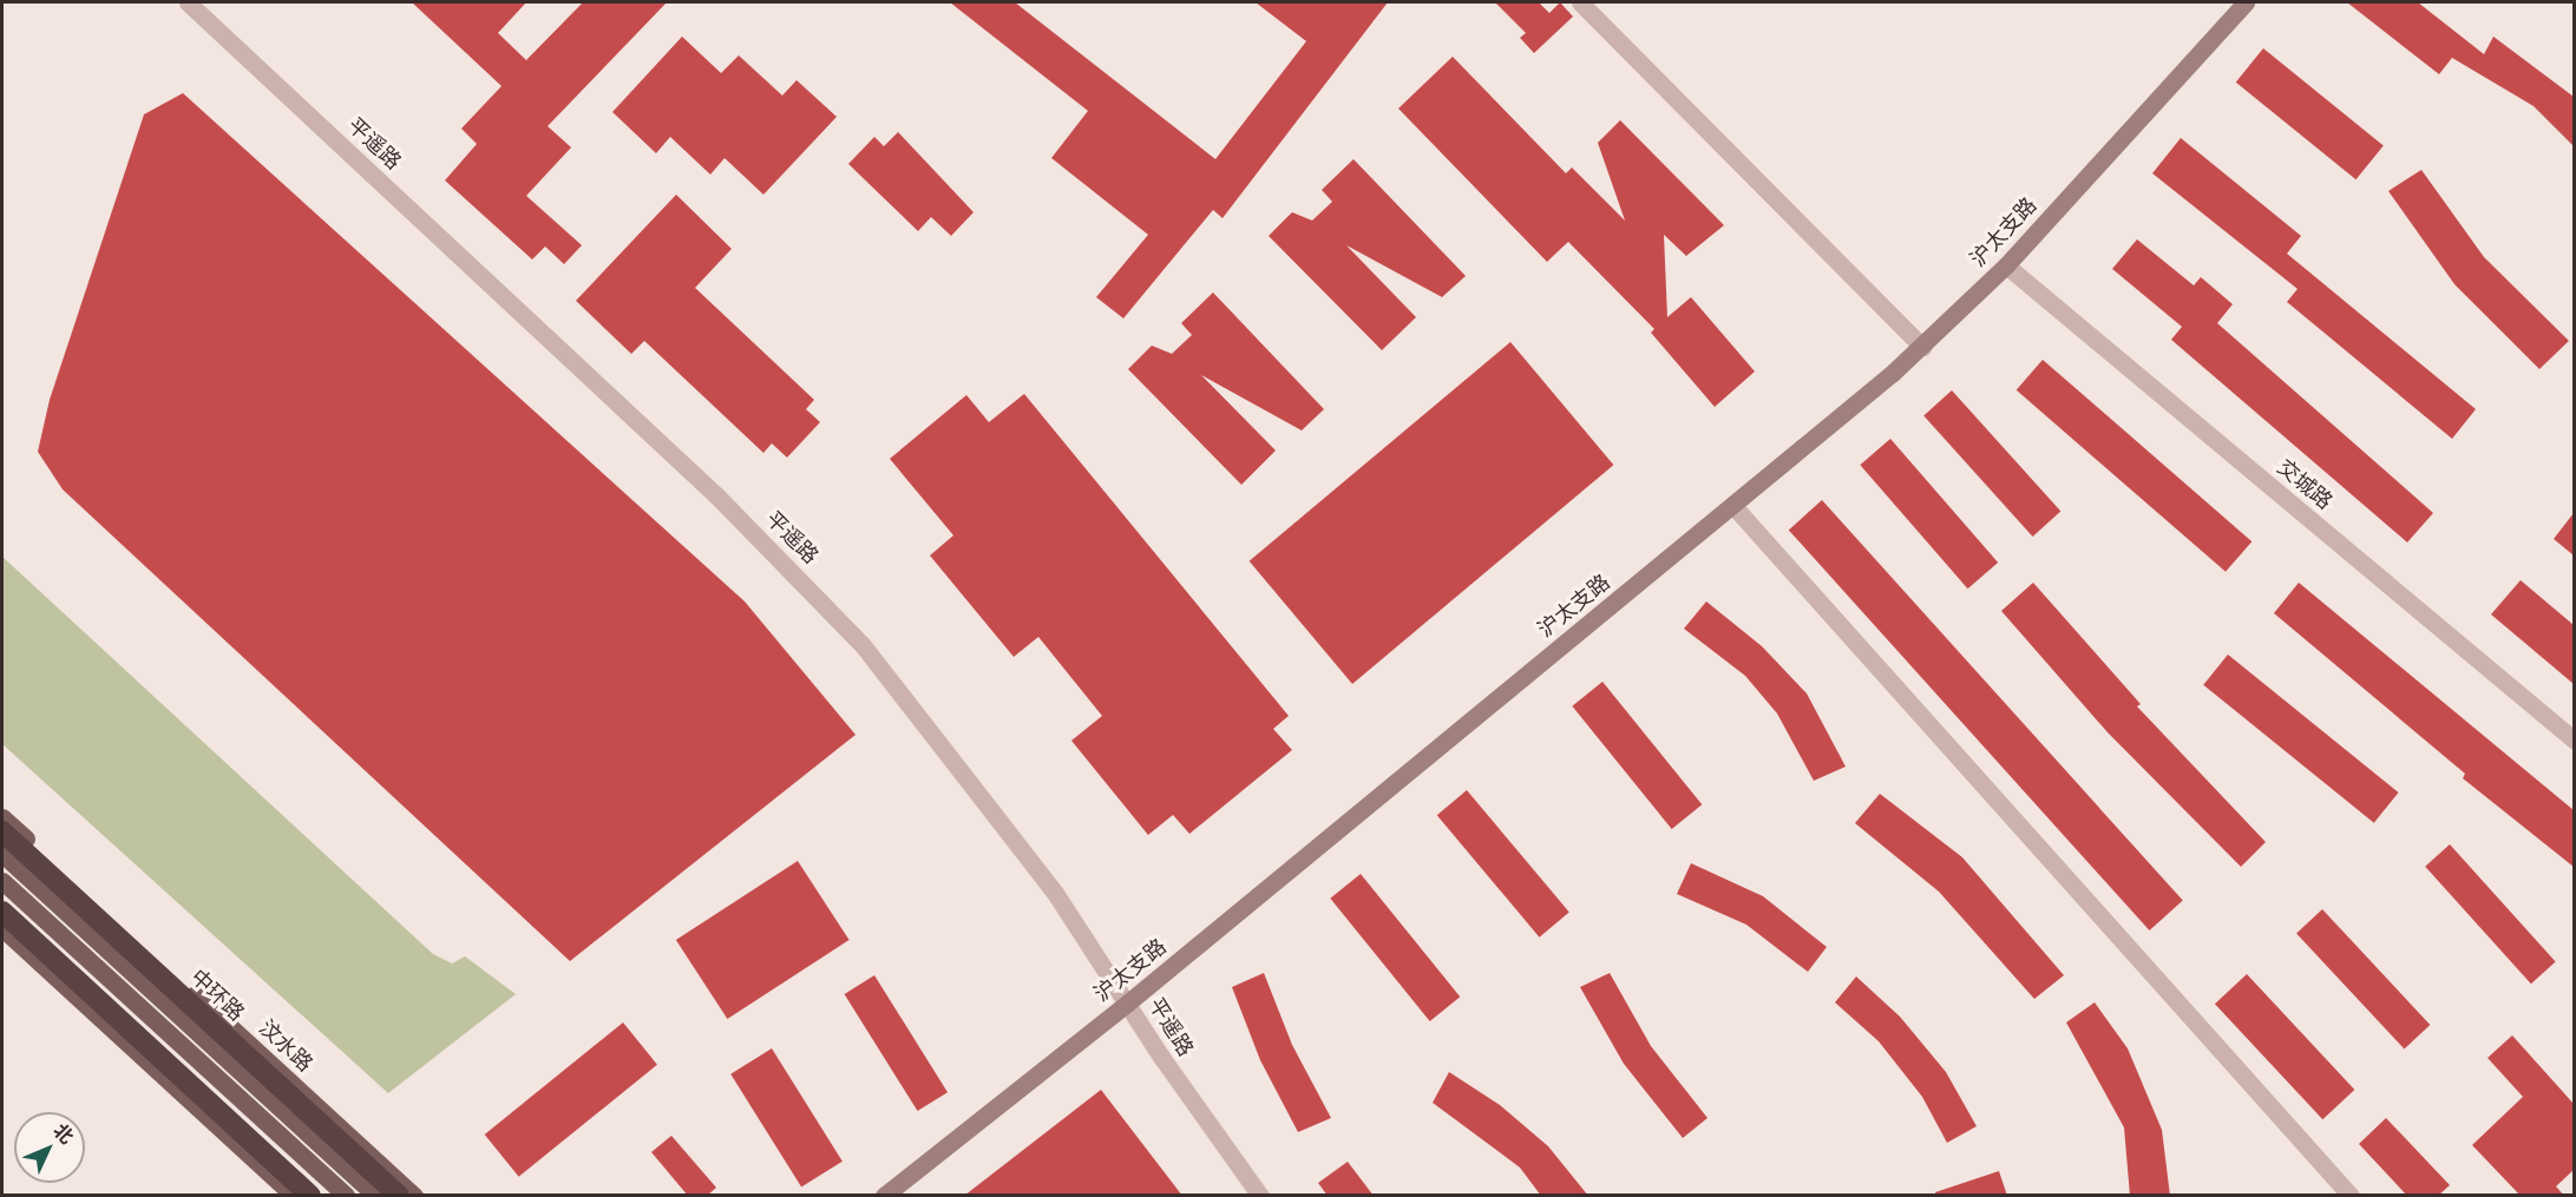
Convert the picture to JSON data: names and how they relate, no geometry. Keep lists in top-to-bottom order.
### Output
{
  "streets": {
    "highway": ["中环路"],
    "main road": ["汶水路"],
    "street": ["平遥路", "沪太支路", "交城路"]
  },
  "crossings": [
    ["平遥路", "沪太支路"],
    ["沪太支路", "交城路"]
  ],
  "north": "top right"
}
